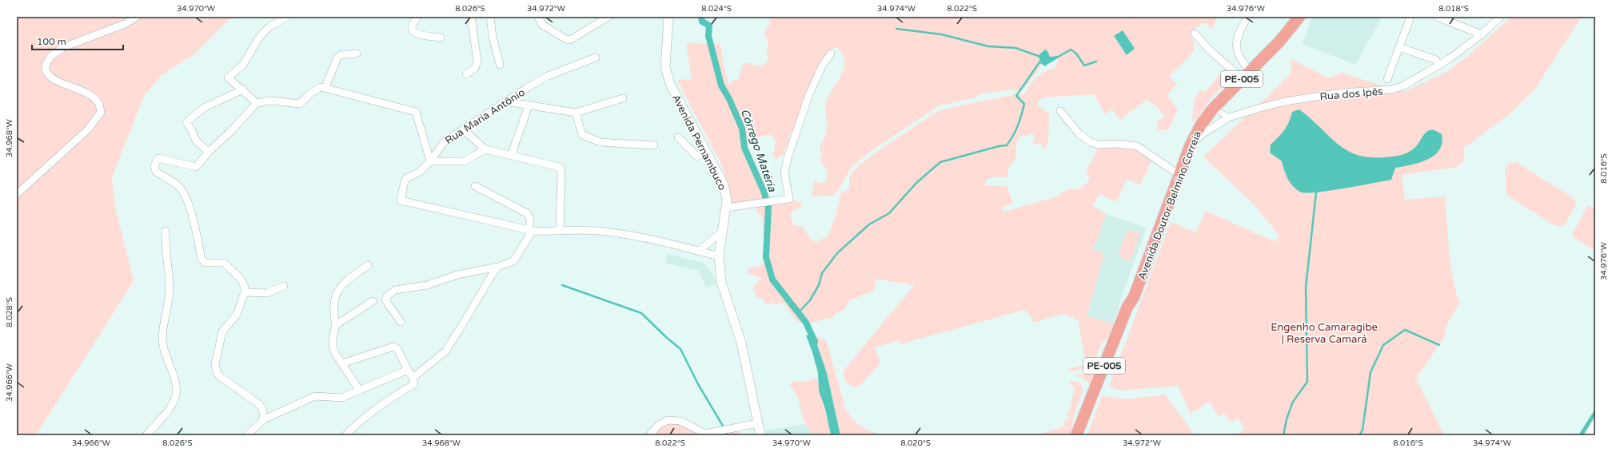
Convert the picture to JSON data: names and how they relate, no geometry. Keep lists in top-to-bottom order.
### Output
{
  "streets": {
    "main road": ["PE-005", "Avenida Doutor Belmino Correia"],
    "street": ["Rua dos Ipês", "Rua Maria Antônio", "Avenida Pernambuco"]
  },
  "crossings": [
    ["Rua dos Ipês", "Avenida Doutor Belmino Correia"]
  ],
  "water": ["Córrego Matéria"],
  "parks": ["Engenho Camaragibe | Reserva Camará"],
  "scale_bar": "100 m",
  "coordinates": [
    "34.970°W",
    "8.026°S",
    "34.972°W",
    "8.024°S",
    "34.974°W",
    "8.022°S",
    "34.976°W",
    "8.018°S",
    "34.968°W",
    "8.016°S",
    "8.028°S",
    "34.966°W",
    "8.020°S"
  ]
}
